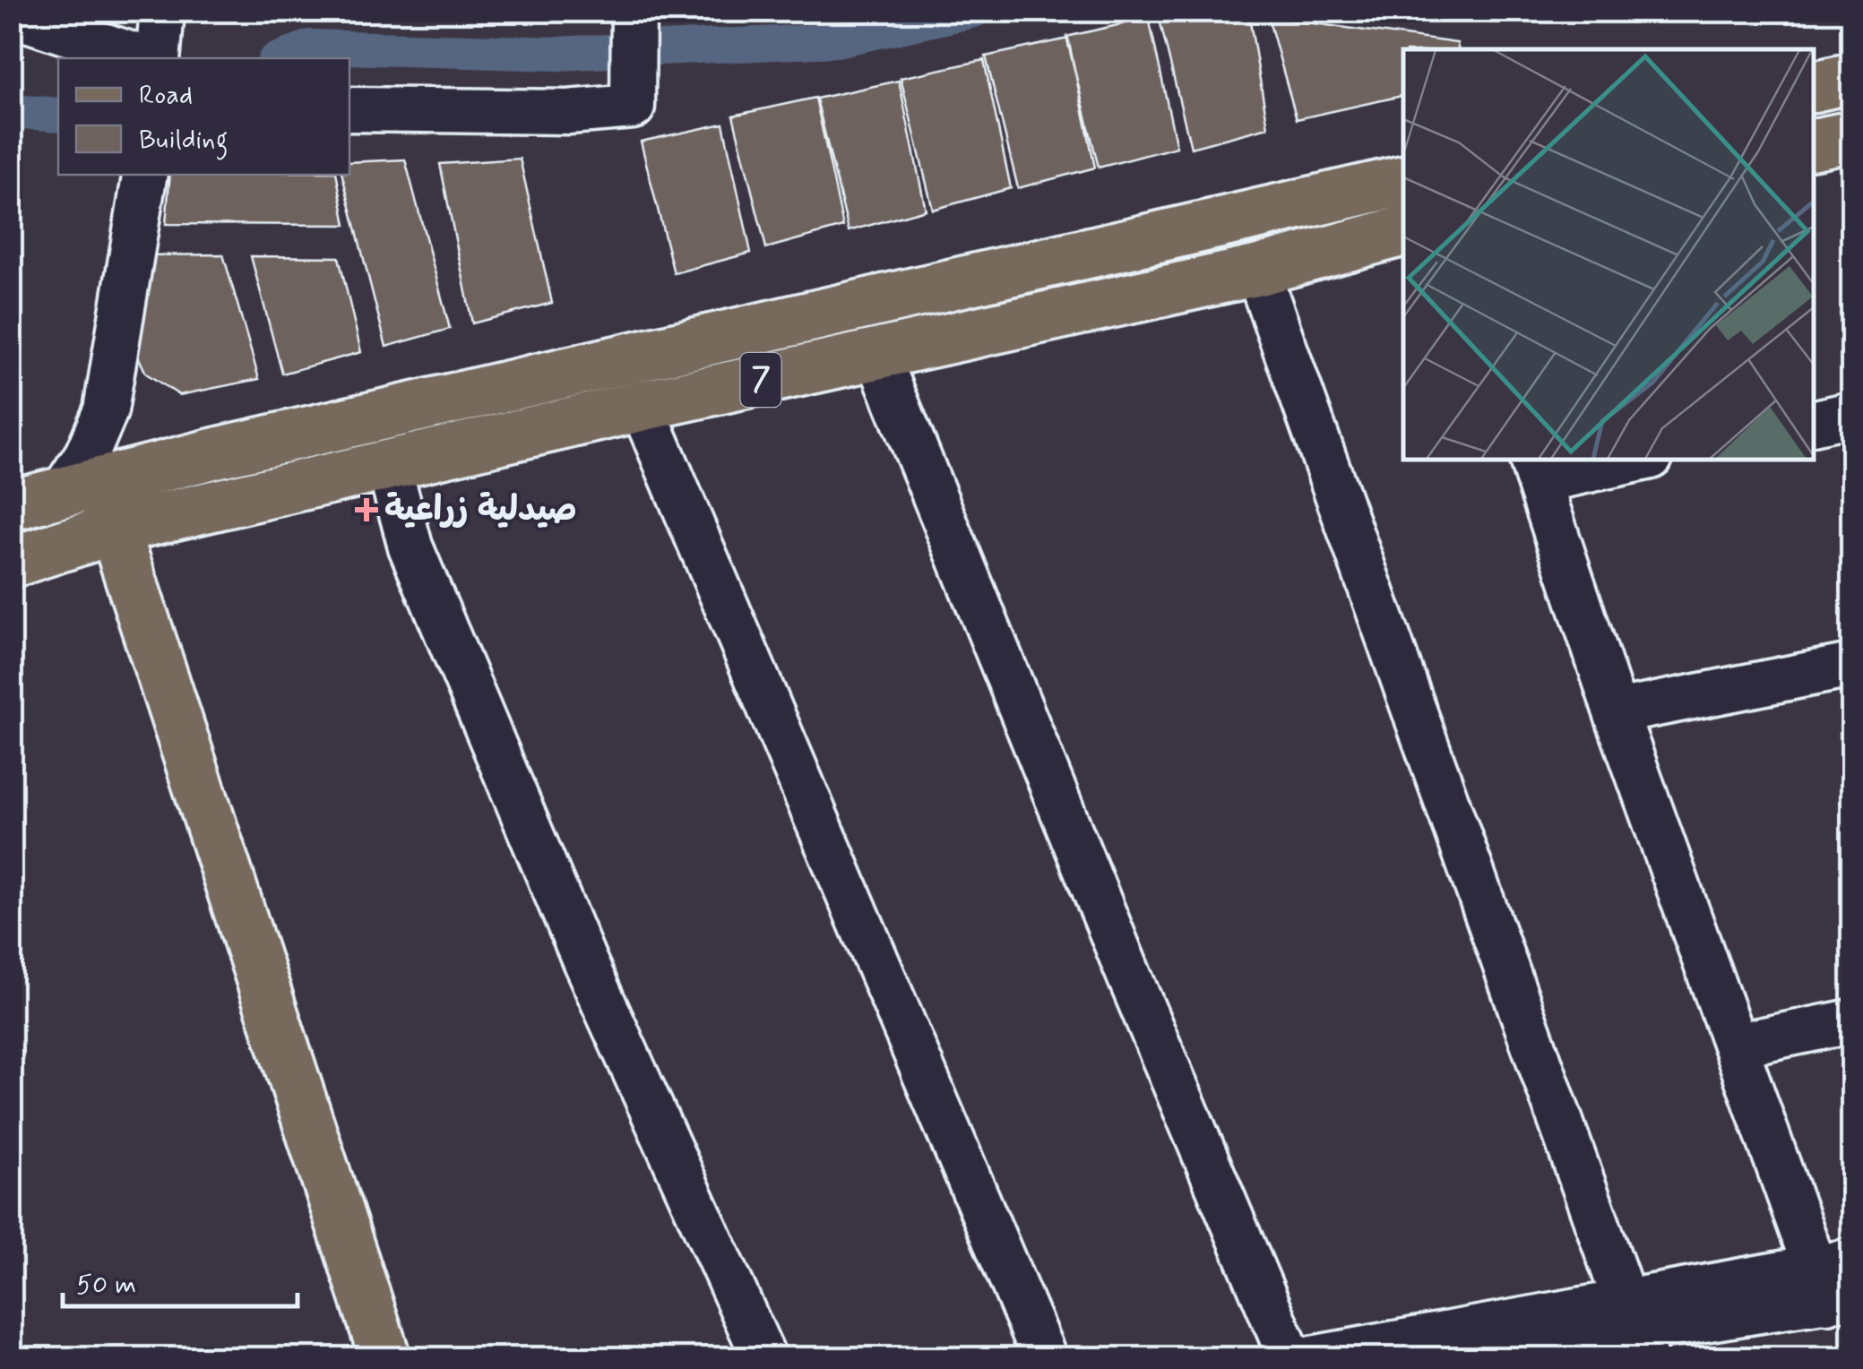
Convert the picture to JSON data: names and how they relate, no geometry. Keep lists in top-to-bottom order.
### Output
{
  "streets": {
    "main road": ["7"]
  },
  "places": {
    "health": ["صيدلية زراعية"]
  },
  "legend": ["Road", "Building"],
  "scale_bar": "50 m"
}
